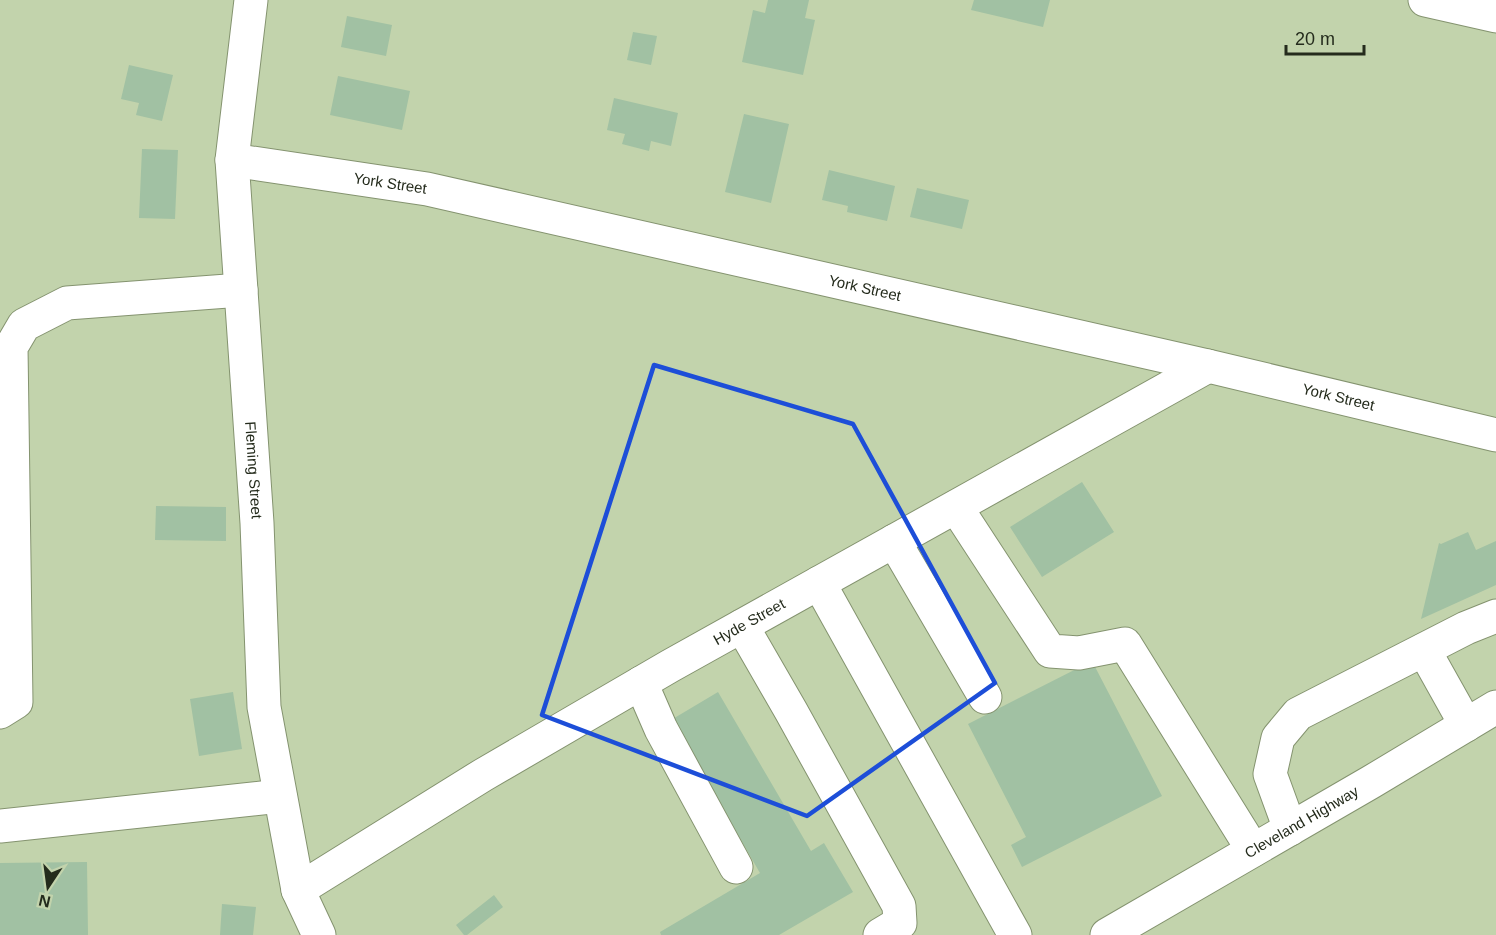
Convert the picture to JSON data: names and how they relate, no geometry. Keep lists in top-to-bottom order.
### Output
{
  "streets": {
    "street": [
      "York Street",
      "Fleming Street",
      "Hyde Street",
      "Cleveland Highway"
    ]
  },
  "crossings": [
    ["York Street", "Fleming Street"],
    ["York Street", "Hyde Street"],
    ["Fleming Street", "Hyde Street"]
  ],
  "scale_bar": "20 m",
  "north": "bottom"
}
